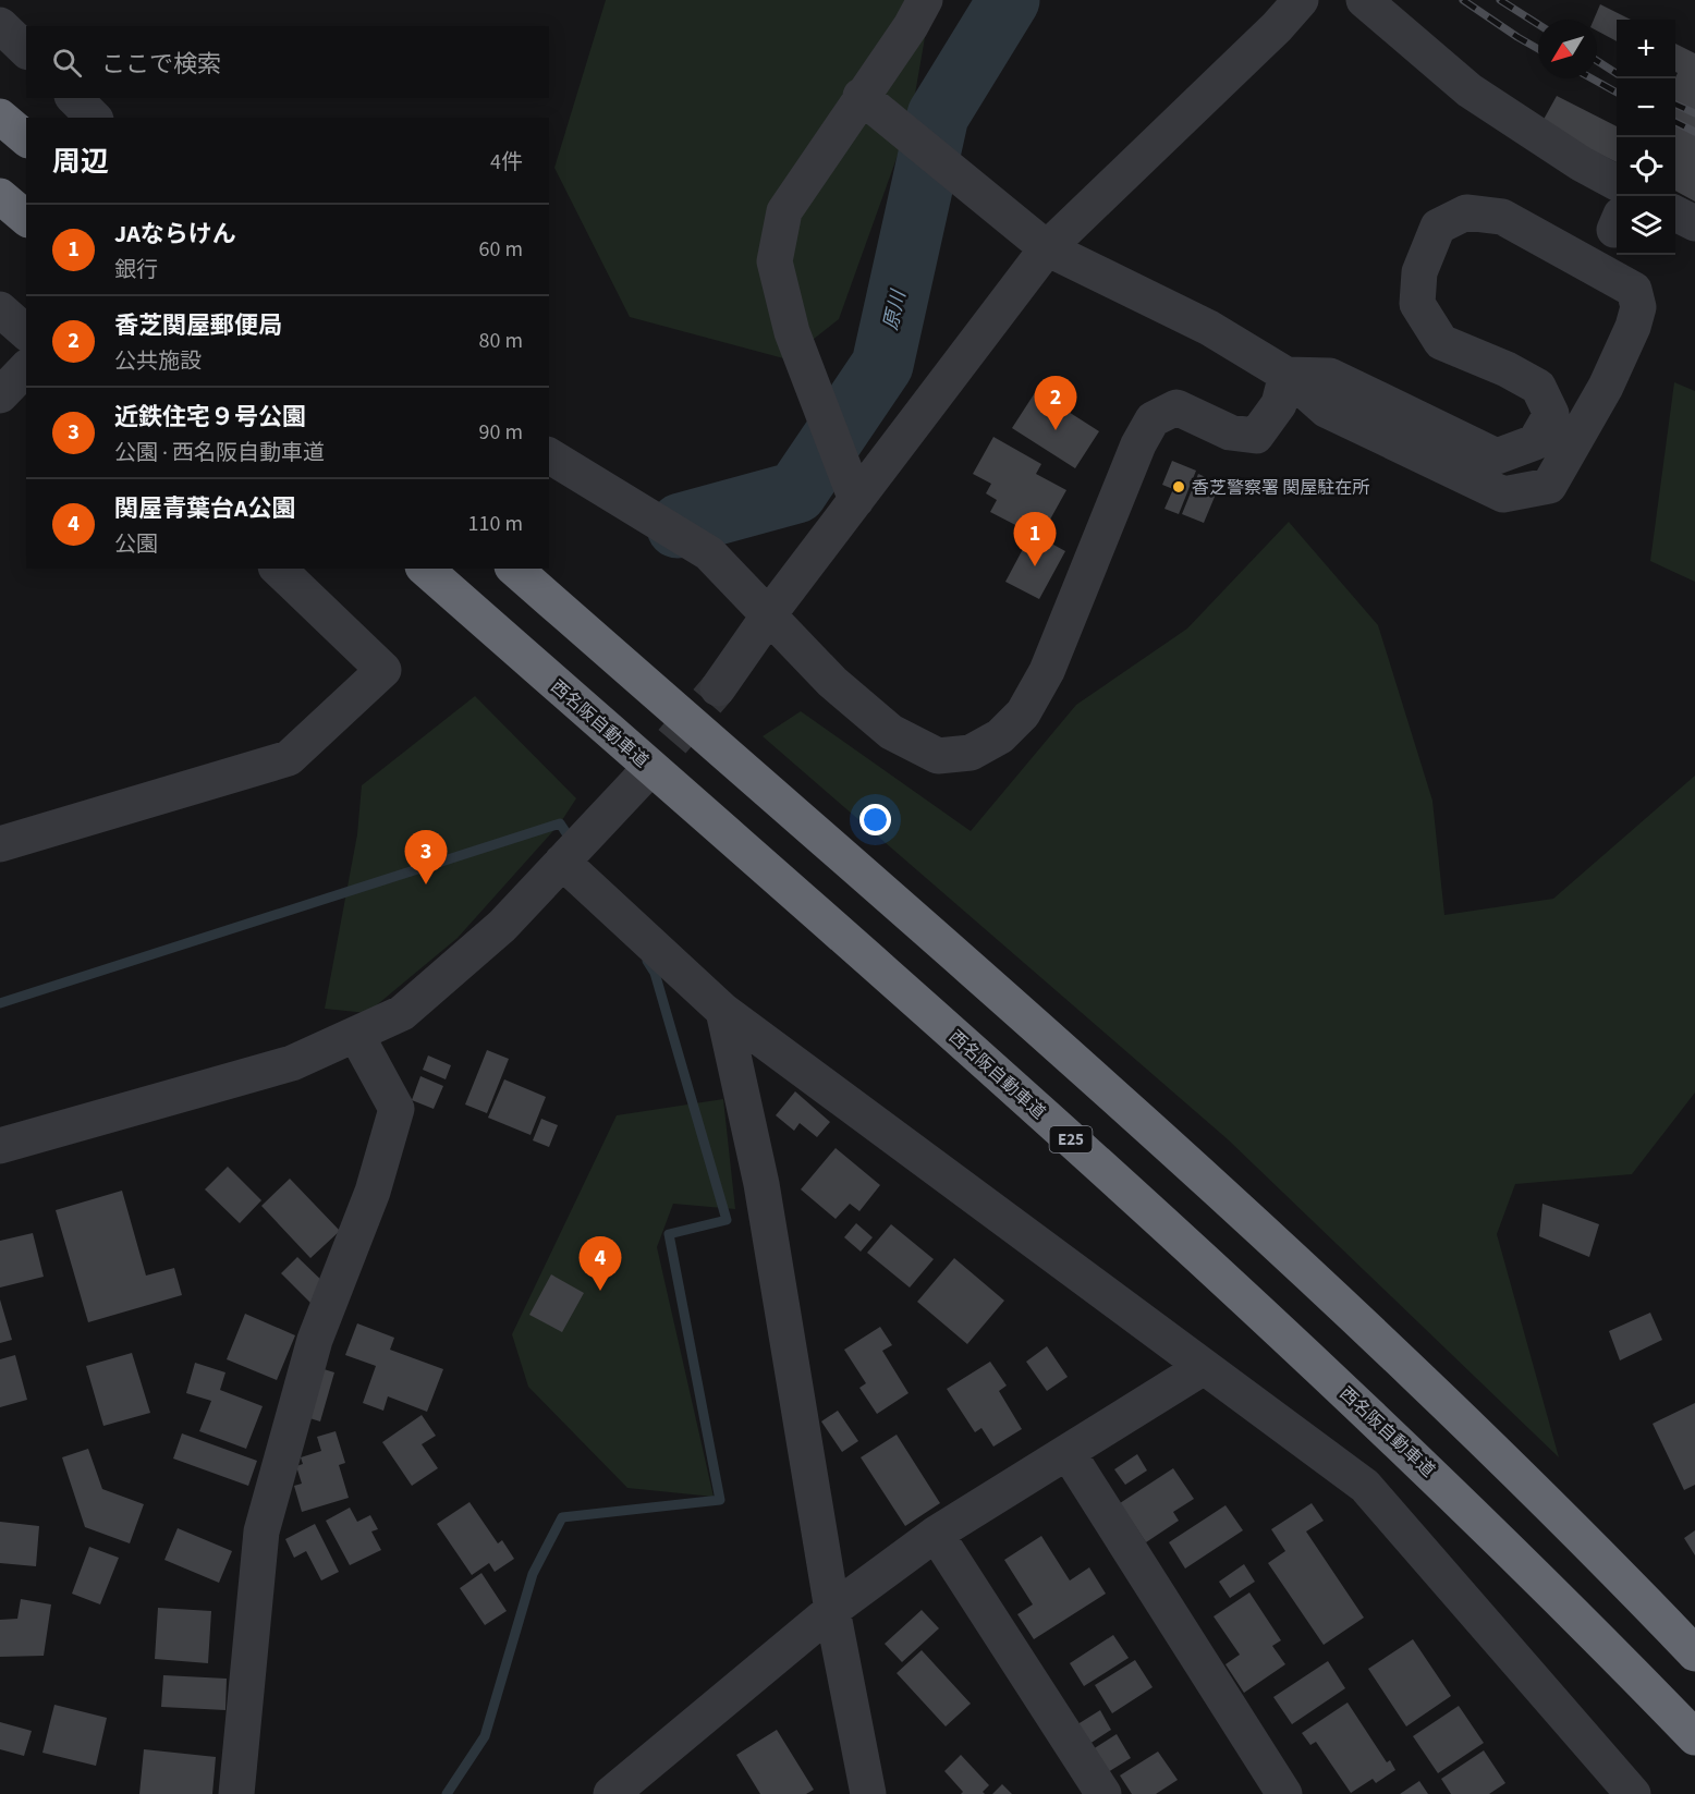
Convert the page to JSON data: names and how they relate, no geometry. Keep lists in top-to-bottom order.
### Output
{
  "streets": {
    "highway": ["西名阪自動車道", "E25"]
  },
  "water": ["原川"],
  "places": ["香芝警察署 関屋駐在所"],
  "north": "bottom left",
  "page": {
    "map_buttons": ["+", "−"],
    "search": "ここで検索",
    "heading": ["周辺", "4件"],
    "list": [
      {
        "mark": "1",
        "name": "JAならけん",
        "note": "銀行",
        "value": "60 m"
      },
      {
        "mark": "2",
        "name": "香芝関屋郵便局",
        "note": "公共施設",
        "value": "80 m"
      },
      {
        "mark": "3",
        "name": "近鉄住宅９号公園",
        "note": "公園 · 西名阪自動車道",
        "value": "90 m"
      },
      {
        "mark": "4",
        "name": "関屋青葉台A公園",
        "note": "公園",
        "value": "110 m"
      }
    ],
    "pins": [
      "2",
      "1",
      "3",
      "4"
    ]
  }
}
